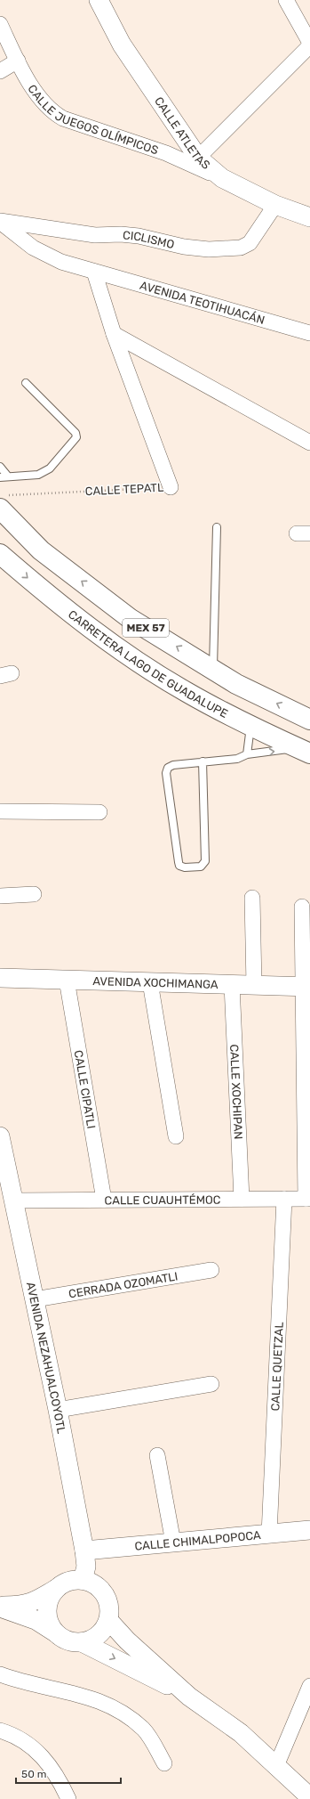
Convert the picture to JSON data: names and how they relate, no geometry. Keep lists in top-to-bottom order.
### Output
{
  "streets": {
    "main road": ["MEX 57", "CARRETERA LAGO DE GUADALUPE"],
    "street": [
      "CALLE JUEGOS OLÍMPICOS",
      "CALLE ATLETAS",
      "CICLISMO",
      "AVENIDA TEOTIHUACÁN",
      "CALLE TEPATL",
      "AVENIDA XOCHIMANGA",
      "CALLE CIPATLI",
      "CALLE XOCHIPAN",
      "CALLE CUAUHTÉMOC",
      "CERRADA OZOMATLI",
      "AVENIDA NEZAHUALCOYOTL",
      "CALLE QUETZAL",
      "CALLE CHIMALPOPOCA"
    ]
  },
  "crossings": [
    ["CALLE JUEGOS OLÍMPICOS", "CALLE ATLETAS"],
    ["CALLE ATLETAS", "CICLISMO"],
    ["CICLISMO", "AVENIDA TEOTIHUACÁN"],
    ["AVENIDA TEOTIHUACÁN", "CALLE TEPATL"],
    ["CALLE TEPATL", "MEX 57"],
    ["AVENIDA XOCHIMANGA", "CALLE CIPATLI"],
    ["AVENIDA XOCHIMANGA", "CALLE XOCHIPAN"],
    ["CALLE CIPATLI", "CALLE CUAUHTÉMOC"],
    ["CALLE XOCHIPAN", "CALLE CUAUHTÉMOC"],
    ["CALLE CUAUHTÉMOC", "AVENIDA NEZAHUALCOYOTL"],
    ["CALLE CUAUHTÉMOC", "CALLE QUETZAL"],
    ["CERRADA OZOMATLI", "AVENIDA NEZAHUALCOYOTL"],
    ["AVENIDA NEZAHUALCOYOTL", "CALLE CHIMALPOPOCA"],
    ["CALLE QUETZAL", "CALLE CHIMALPOPOCA"]
  ],
  "scale_bar": "50 m"
}
